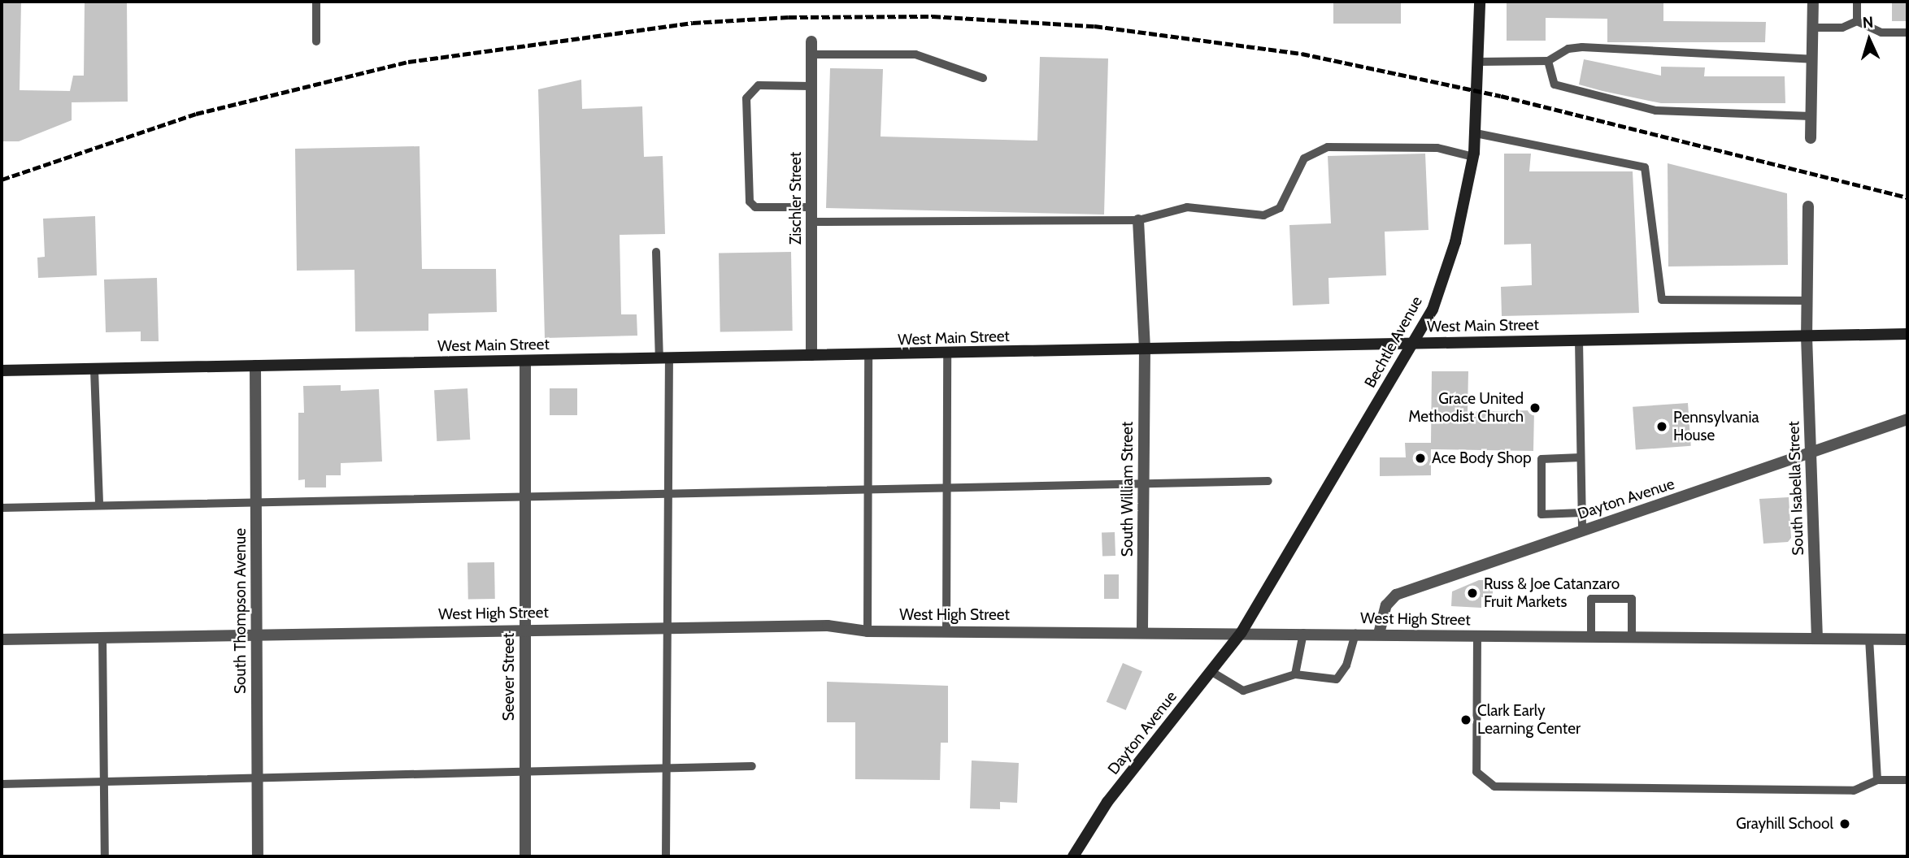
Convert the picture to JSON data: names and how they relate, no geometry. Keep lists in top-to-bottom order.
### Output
{
  "streets": {
    "street": [
      "Zischler Street",
      "West Main Street",
      "Bechtle Avenue",
      "South Isabella Street",
      "South William Street",
      "Dayton Avenue",
      "South Thompson Avenue",
      "West High Street",
      "Seever Street"
    ]
  },
  "crossings": [
    ["Zischler Street", "West Main Street"],
    ["West Main Street", "Bechtle Avenue"],
    ["West Main Street", "South Isabella Street"],
    ["West Main Street", "South William Street"],
    ["West Main Street", "South Thompson Avenue"],
    ["West Main Street", "Seever Street"],
    ["Bechtle Avenue", "Dayton Avenue"],
    ["Bechtle Avenue", "West High Street"],
    ["South Isabella Street", "Dayton Avenue"],
    ["South Isabella Street", "West High Street"],
    ["South William Street", "West High Street"],
    ["Dayton Avenue", "West High Street"],
    ["South Thompson Avenue", "West High Street"],
    ["West High Street", "Seever Street"]
  ],
  "places": [
    "Grace United Methodist Church",
    "Pennsylvania House",
    "Ace Body Shop",
    "Russ & Joe Catanzaro Fruit Markets",
    "Clark Early Learning Center",
    "Grayhill School"
  ],
  "north": "top"
}
